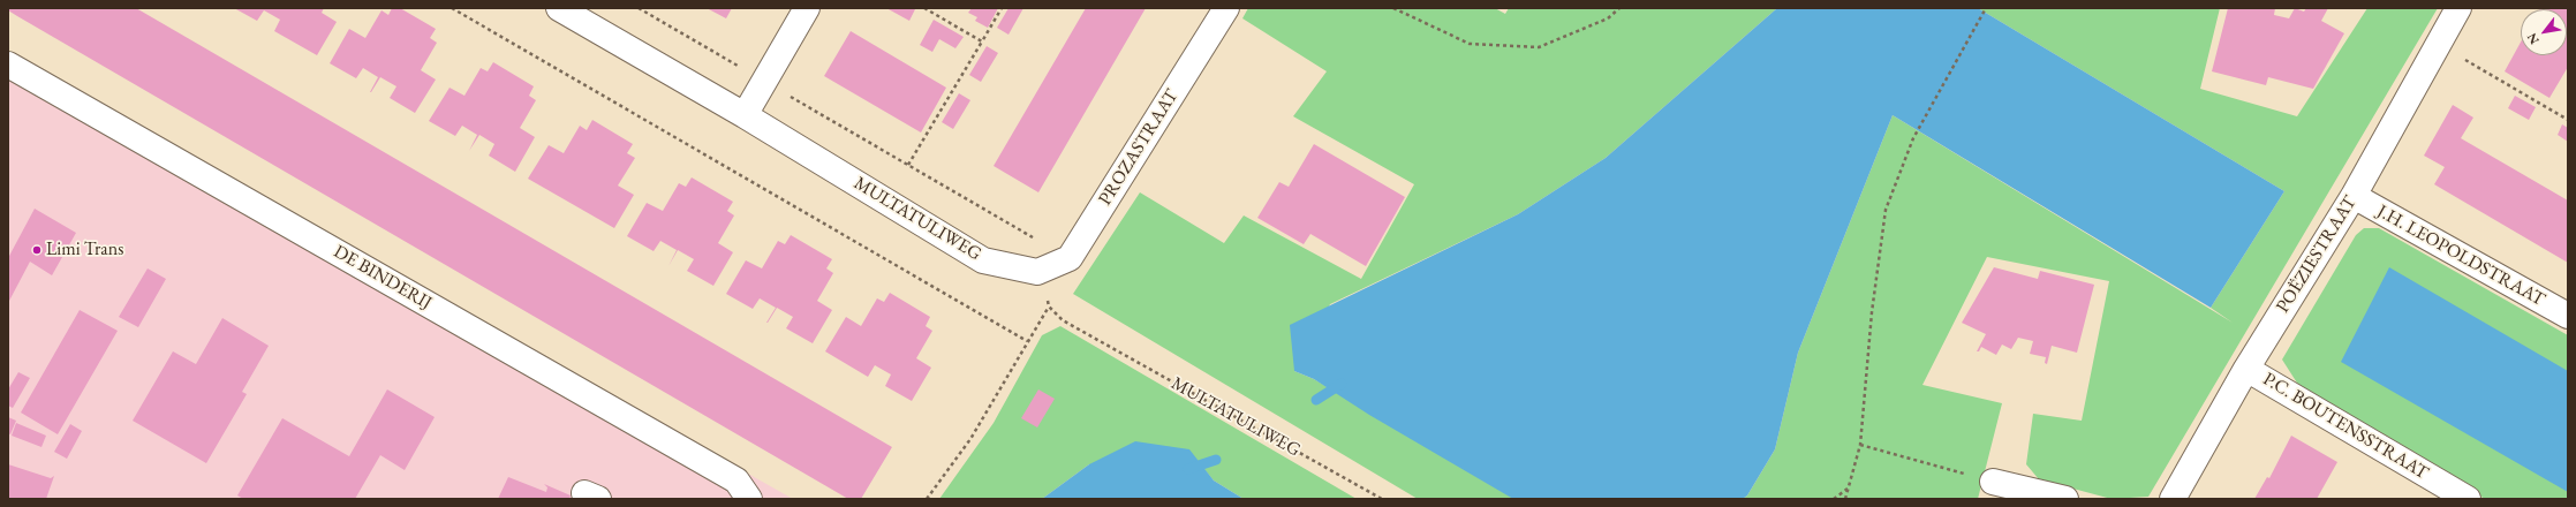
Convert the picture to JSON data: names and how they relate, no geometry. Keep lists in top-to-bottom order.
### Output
{
  "streets": {
    "street": [
      "PROZASTRAAT",
      "MULTATULIWEG",
      "POËZIESTRAAT",
      "J.H. LEOPOLDSTRAAT",
      "DE BINDERIJ",
      "P.C. BOUTENSSTRAAT"
    ]
  },
  "crossings": [
    ["POËZIESTRAAT", "J.H. LEOPOLDSTRAAT"],
    ["POËZIESTRAAT", "P.C. BOUTENSSTRAAT"]
  ],
  "places": ["Limi Trans"],
  "north": "bottom left"
}
